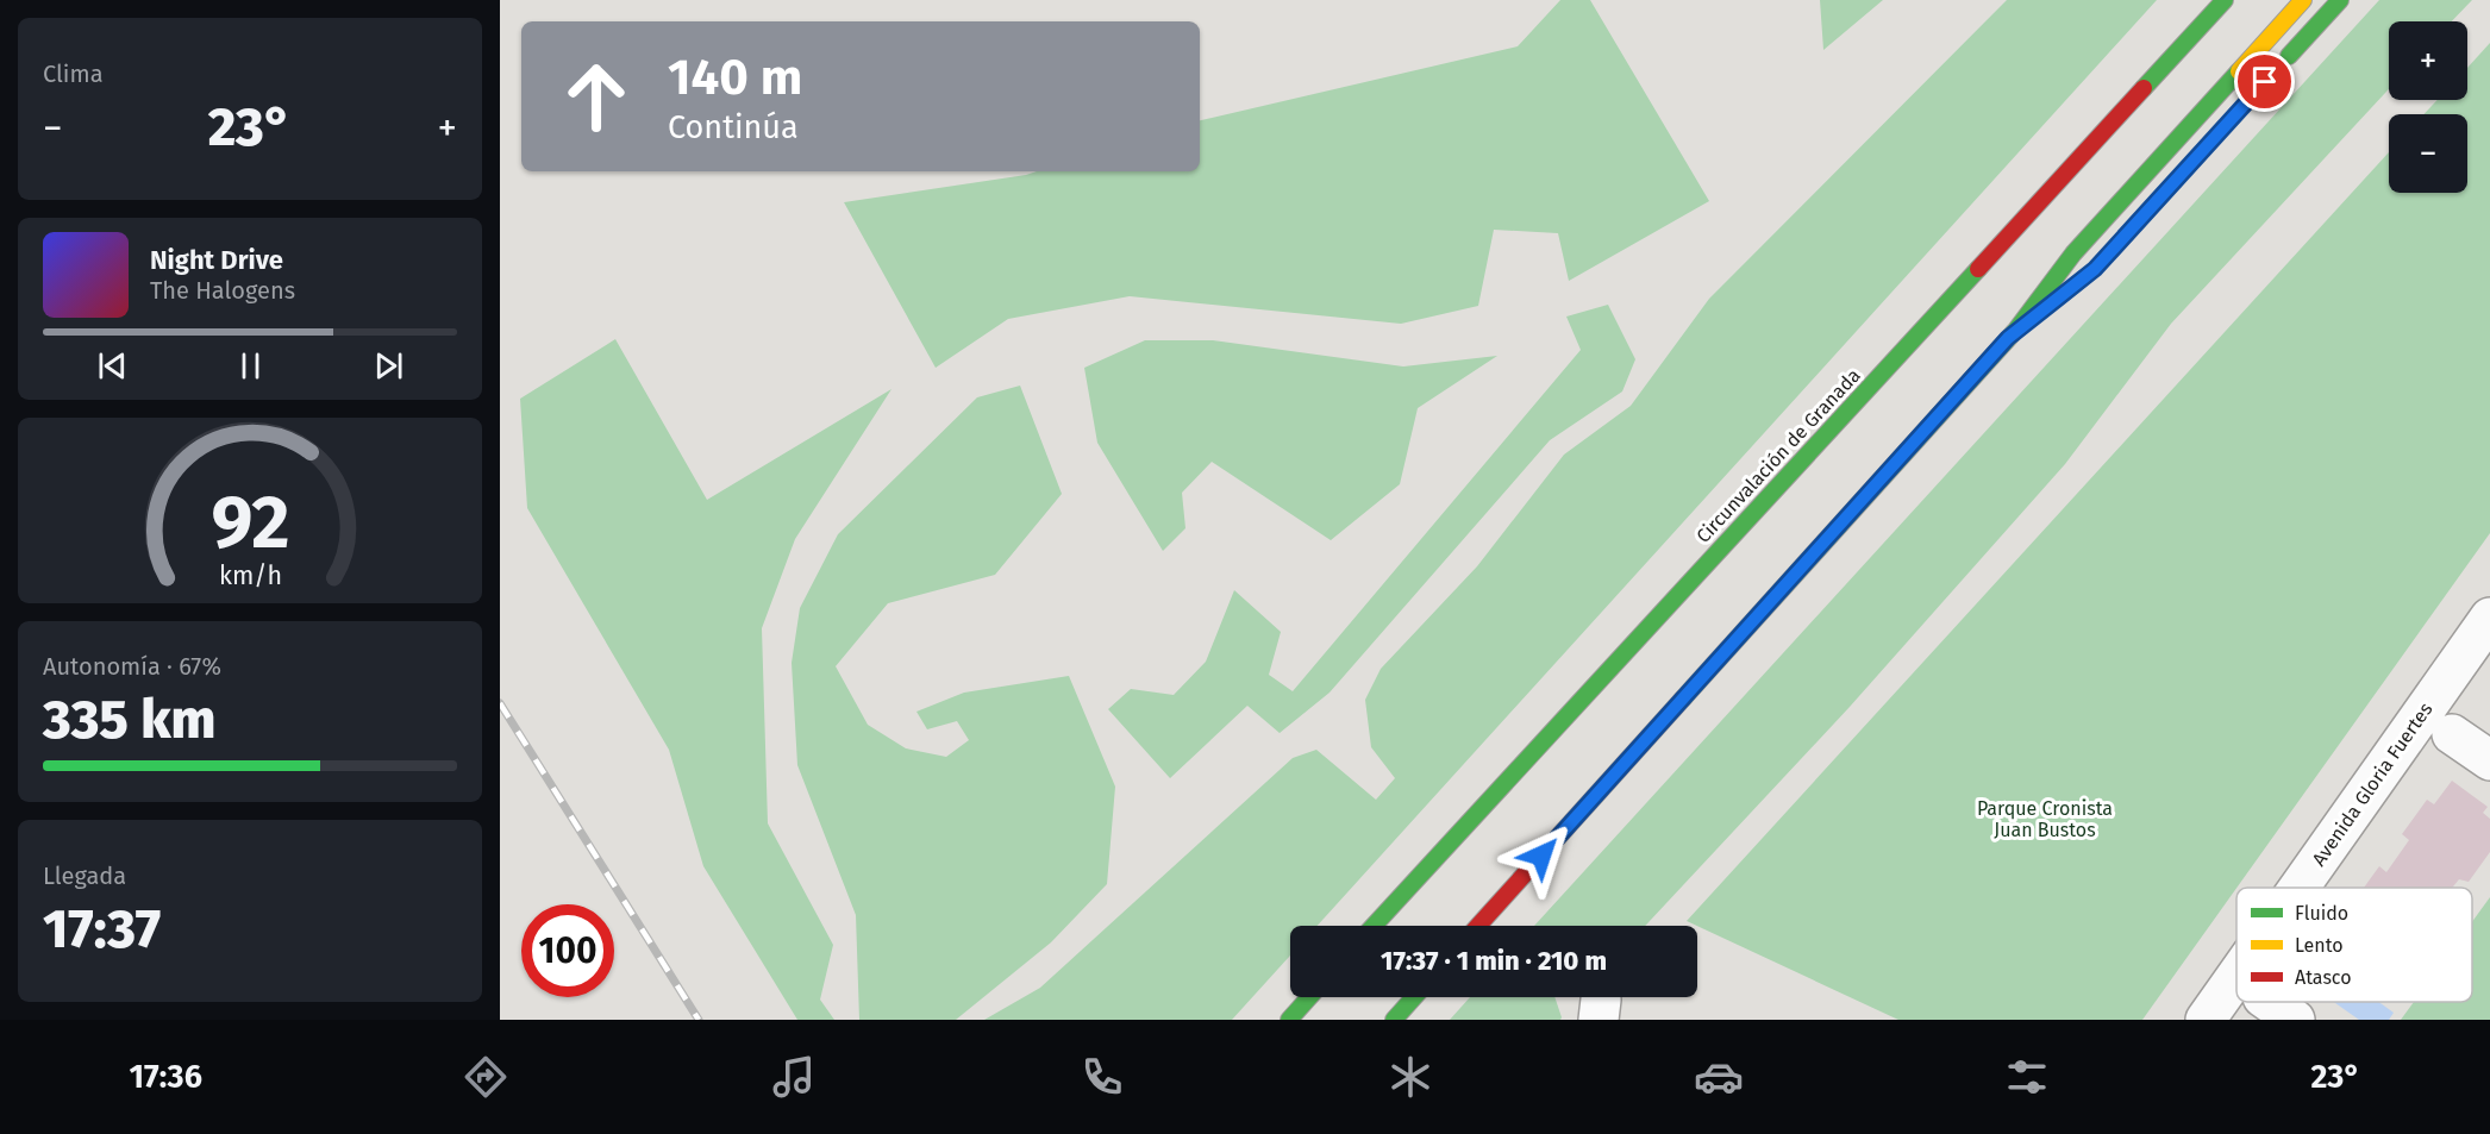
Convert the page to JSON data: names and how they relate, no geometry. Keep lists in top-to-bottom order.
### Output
{
  "streets": {
    "highway": ["Circunvalación de Granada"],
    "street": ["Avenida Gloria Fuertes"]
  },
  "parks": ["Parque Cronista Juan Bustos"],
  "legend": ["Fluido", "Lento", "Atasco"],
  "page": {
    "tile": [
      "Clima",
      ["Autonomía · 67%", "335 km"],
      ["Llegada", "17:37"]
    ],
    "map_buttons": ["+", "−"],
    "turn": ["140 m", "Continúa"],
    "heat": ["−", "23°", "+"],
    "song": ["Night Drive", "The Halogens"],
    "limit": "100",
    "trip": "17:37 · 1 min · 210 m",
    "tabs": ["17:36", "23°"],
    "gauge": ["92", "km/h"]
  }
}
